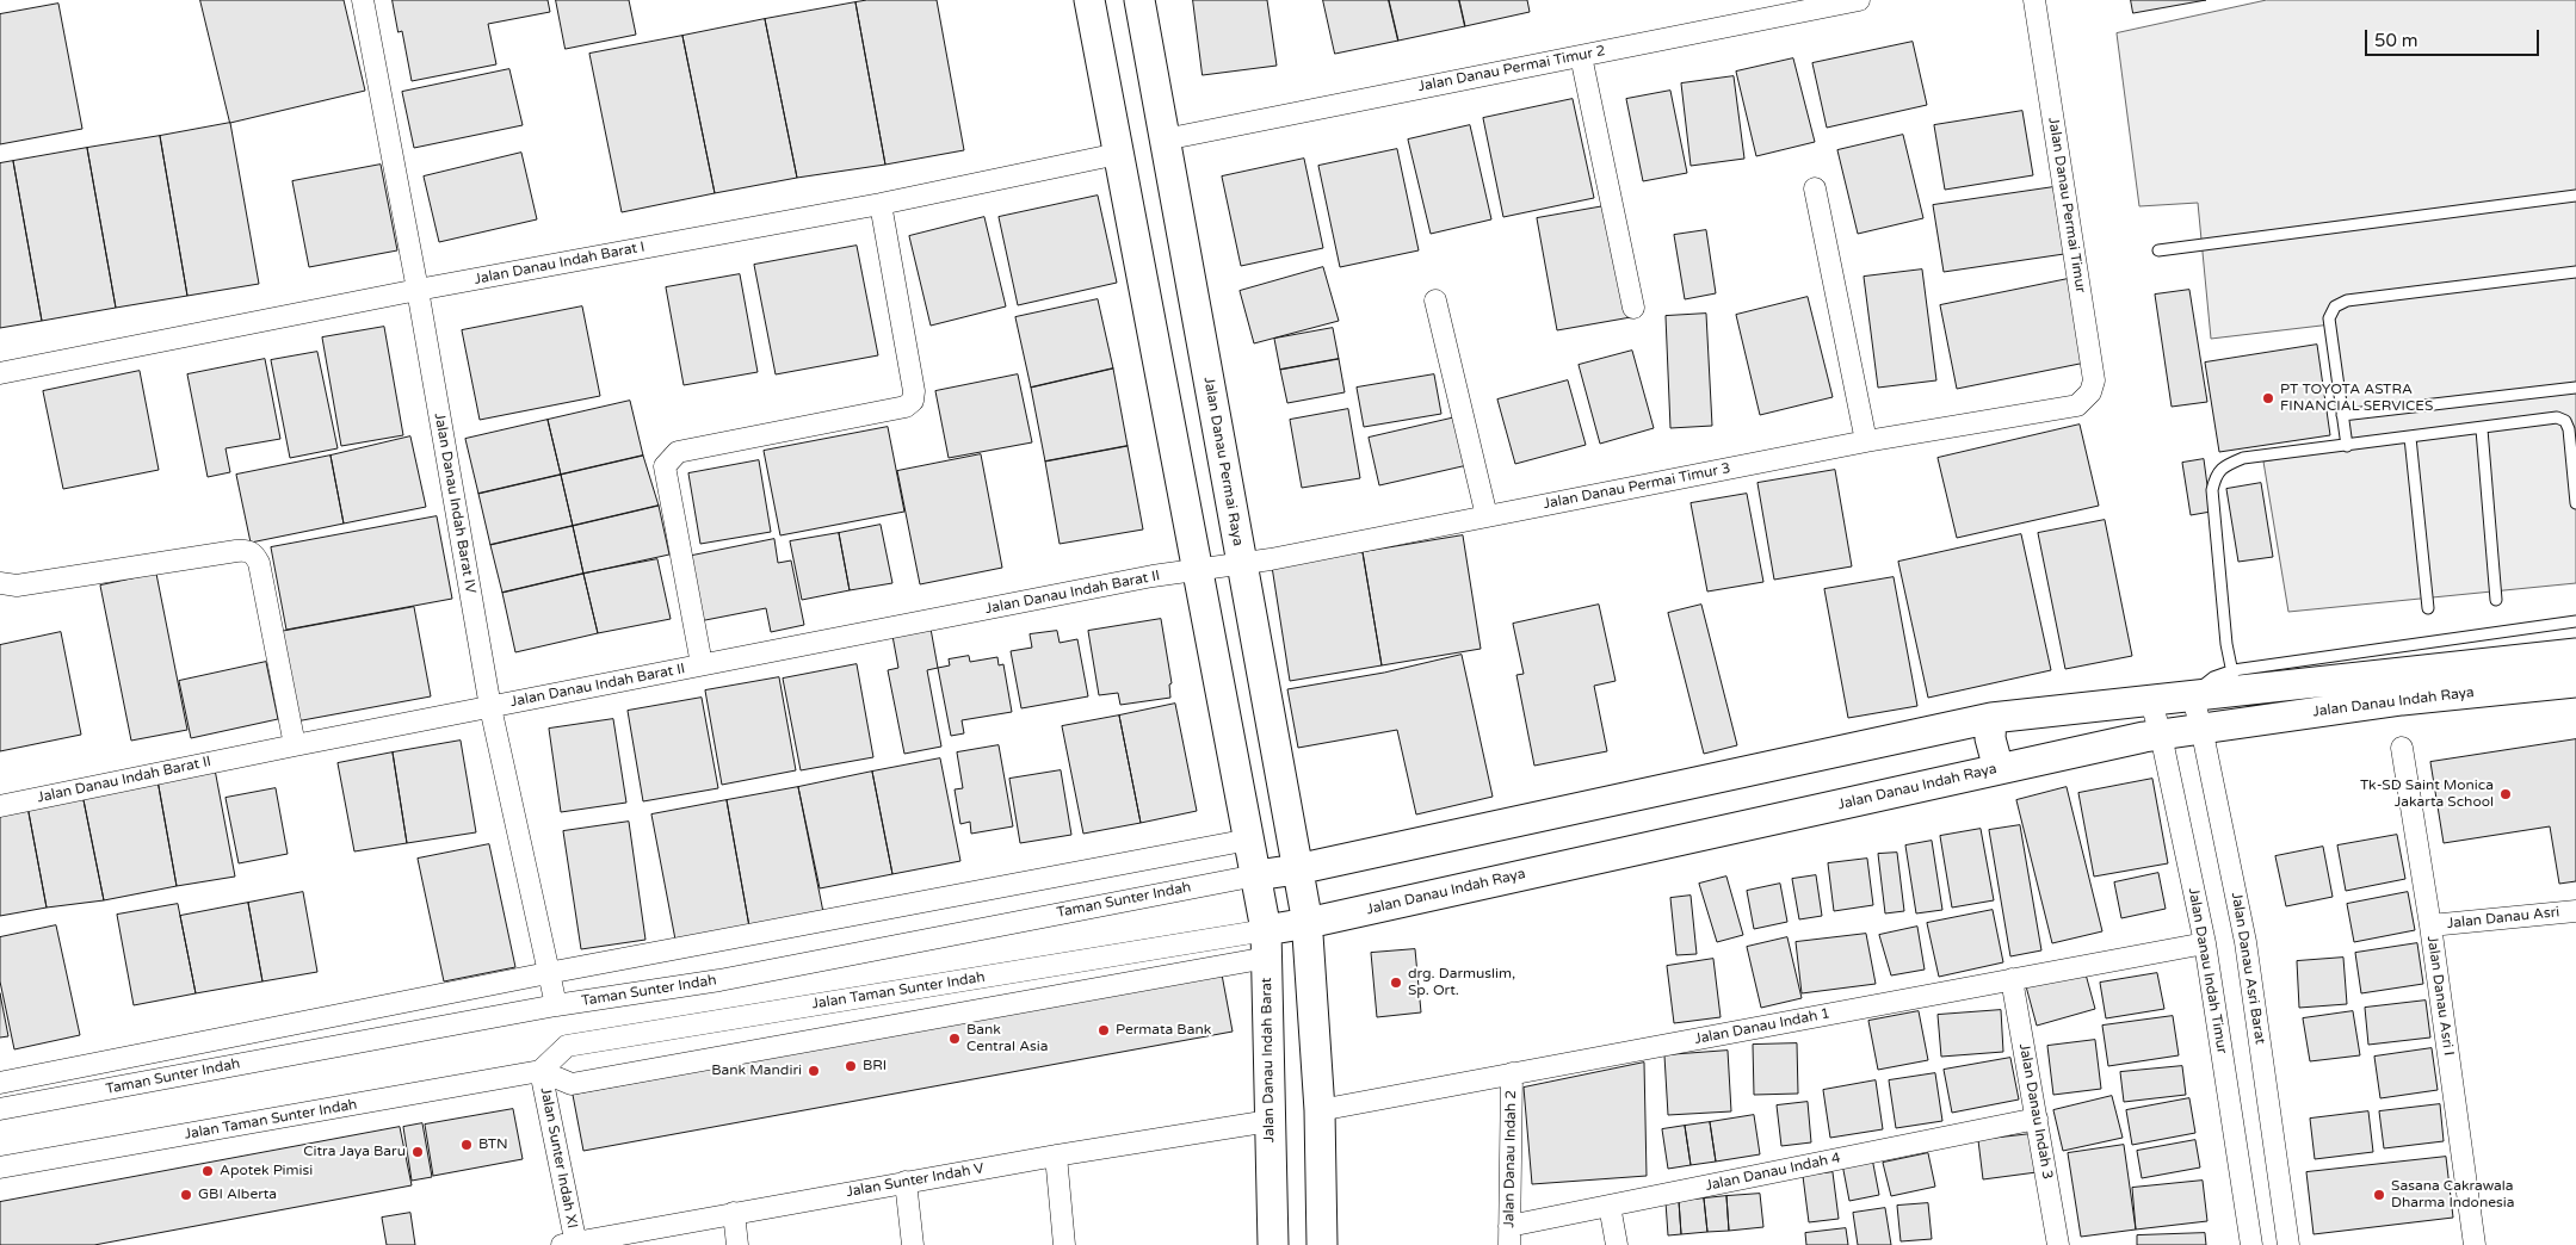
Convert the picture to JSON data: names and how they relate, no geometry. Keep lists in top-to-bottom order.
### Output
{
  "streets": {
    "street": [
      "Jalan Danau Permai Timur 2",
      "Jalan Danau Permai Timur",
      "Jalan Danau Indah Barat I",
      "Jalan Danau Permai Raya",
      "Jalan Danau Permai Timur 3",
      "Jalan Danau Indah Barat IV",
      "Jalan Danau Indah Barat II",
      "Jalan Danau Indah Raya",
      "Taman Sunter Indah",
      "Jalan Danau Asri",
      "Jalan Danau Asri Barat",
      "Jalan Danau Indah Timur",
      "Jalan Taman Sunter Indah",
      "Jalan Danau Asri I",
      "Jalan Danau Indah 1",
      "Jalan Danau Indah Barat",
      "Jalan Danau Indah 3",
      "Jalan Sunter Indah XI",
      "Jalan Danau Indah 2",
      "Jalan Danau Indah 4",
      "Jalan Sunter Indah V"
    ]
  },
  "crossings": [
    ["Jalan Danau Permai Timur 2", "Jalan Danau Permai Raya"],
    ["Jalan Danau Permai Timur", "Jalan Danau Permai Timur 3"],
    ["Jalan Danau Indah Barat I", "Jalan Danau Indah Barat IV"],
    ["Jalan Danau Permai Raya", "Jalan Danau Permai Timur 3"],
    ["Jalan Danau Permai Raya", "Jalan Danau Indah Raya"],
    ["Jalan Danau Permai Raya", "Taman Sunter Indah"],
    ["Jalan Danau Permai Timur 3", "Jalan Danau Indah Barat II"],
    ["Jalan Danau Indah Barat IV", "Jalan Danau Indah Barat II"],
    ["Jalan Danau Indah Barat IV", "Taman Sunter Indah"],
    ["Jalan Danau Indah Raya", "Taman Sunter Indah"],
    ["Jalan Danau Indah Raya", "Jalan Danau Asri Barat"],
    ["Jalan Danau Indah Raya", "Jalan Danau Indah Timur"],
    ["Jalan Danau Indah Raya", "Jalan Taman Sunter Indah"],
    ["Jalan Danau Indah Raya", "Jalan Danau Indah Barat"],
    ["Taman Sunter Indah", "Jalan Danau Indah Barat"],
    ["Jalan Danau Asri", "Jalan Danau Asri I"],
    ["Jalan Danau Indah Timur", "Jalan Danau Indah 1"],
    ["Jalan Taman Sunter Indah", "Jalan Danau Indah Barat"],
    ["Jalan Taman Sunter Indah", "Jalan Sunter Indah XI"],
    ["Jalan Danau Indah 1", "Jalan Danau Indah 3"],
    ["Jalan Danau Indah 1", "Jalan Danau Indah 2"],
    ["Jalan Danau Indah Barat", "Jalan Sunter Indah V"],
    ["Jalan Danau Indah 3", "Jalan Danau Indah 4"],
    ["Jalan Sunter Indah XI", "Jalan Sunter Indah V"],
    ["Jalan Danau Indah 2", "Jalan Danau Indah 4"]
  ],
  "places": [
    "PT TOYOTA ASTRA FINANCIAL SERVICES",
    "Tk-SD Saint Monica Jakarta School",
    "drg. Darmuslim, Sp. Ort.",
    "Permata Bank",
    "Bank Central Asia",
    "BRI",
    "Bank Mandiri",
    "BTN",
    "Citra Jaya Baru",
    "Apotek Pimisi",
    "GBI Alberta",
    "Sasana Cakrawala Dharma Indonesia"
  ],
  "scale_bar": "50 m"
}
